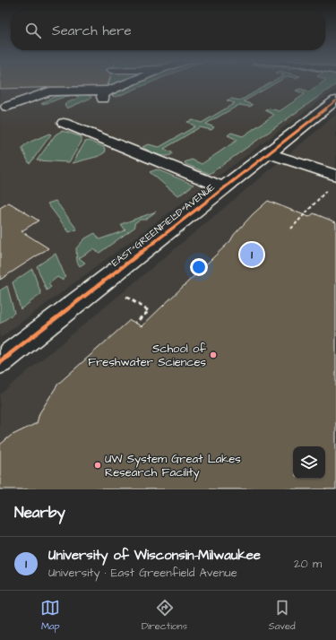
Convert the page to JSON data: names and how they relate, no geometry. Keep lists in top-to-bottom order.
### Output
{
  "streets": {
    "street": ["EAST GREENFIELD AVENUE"]
  },
  "places": ["School of Freshwater Sciences", "UW System Great Lakes Research Facility"],
  "page": {
    "search": "Search here",
    "pins": "1",
    "heading": "Nearby",
    "list": [
      {
        "mark": "1",
        "name": "University of Wisconsin-Milwaukee",
        "note": "University · East Greenfield Avenue",
        "value": "20 m"
      }
    ],
    "nav": ["Map", "Directions", "Saved"]
  }
}
